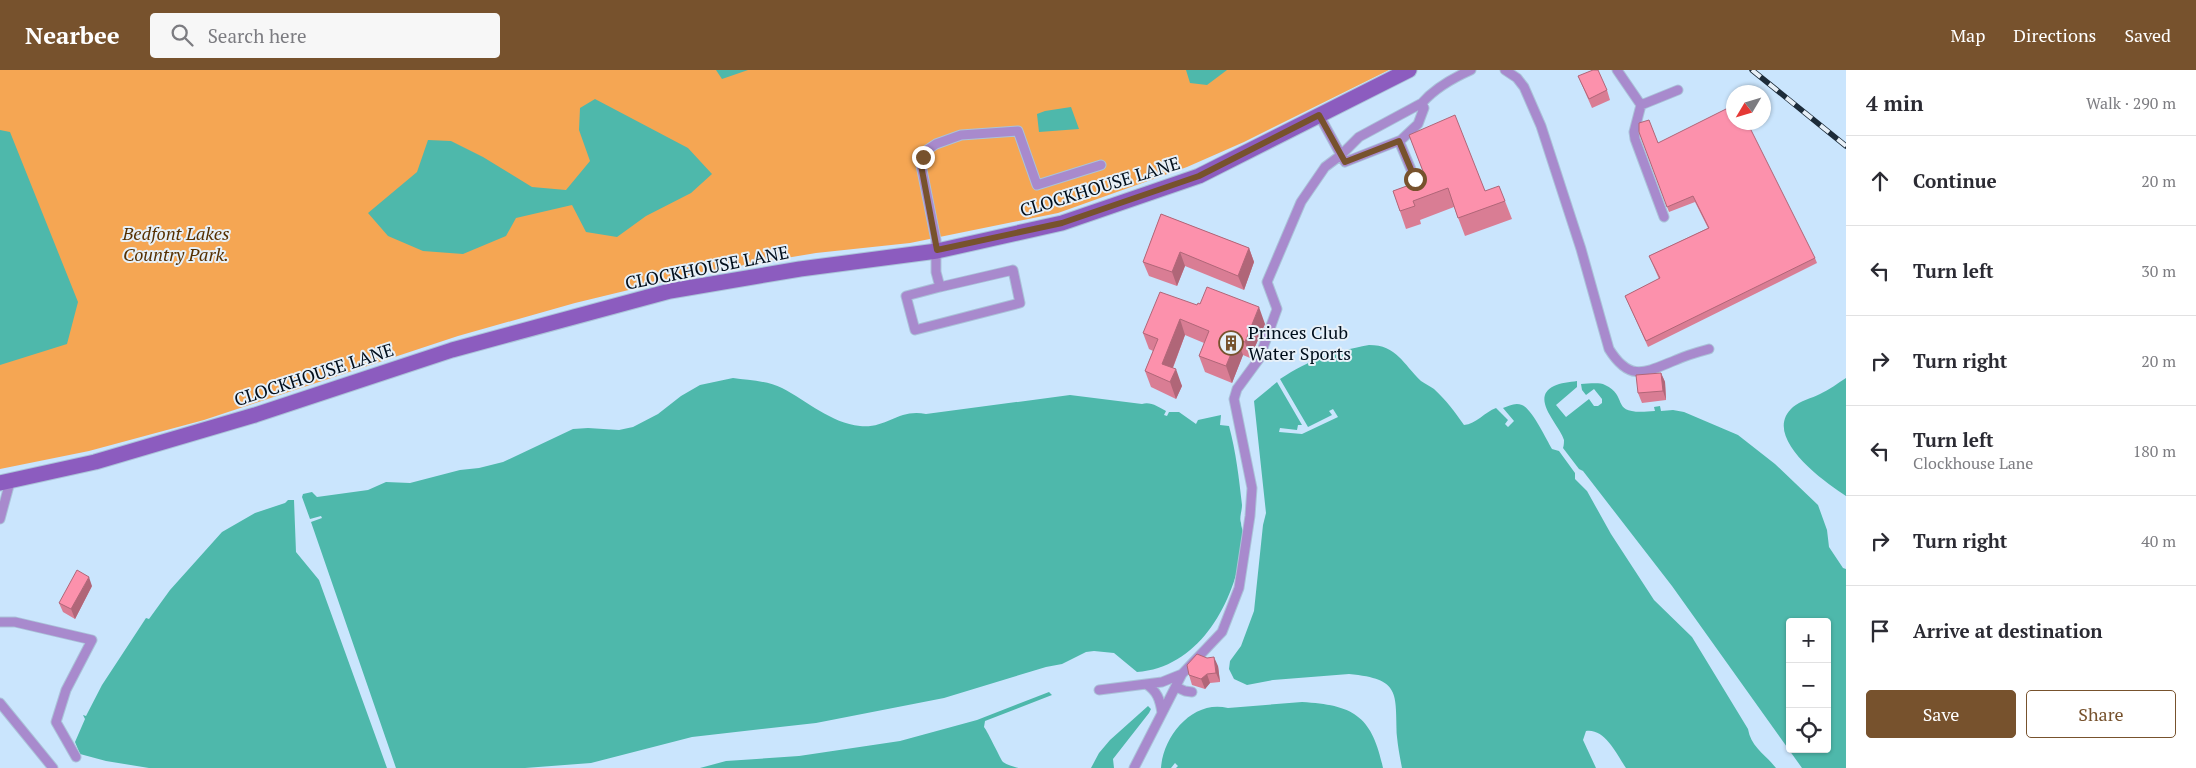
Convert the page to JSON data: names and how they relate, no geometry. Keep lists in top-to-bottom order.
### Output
{
  "streets": {
    "main road": ["CLOCKHOUSE LANE"]
  },
  "parks": ["Bedfont Lakes Country Park."],
  "places": {
    "building": ["Princes Club Water Sports"]
  },
  "north": "bottom left",
  "page": {
    "header": "Nearbee",
    "search": "Search here",
    "nav": ["Map", "Directions", "Saved"],
    "heading": ["4 min", "Walk · 290 m"],
    "list": [
      ["Continue", "20 m"],
      ["Turn left", "30 m"],
      ["Turn right", "20 m"],
      ["Turn left", "Clockhouse Lane", "180 m"],
      ["Turn right", "40 m"],
      "Arrive at destination"
    ],
    "map_buttons": ["+", "−"],
    "buttons": ["Save", "Share"]
  }
}
